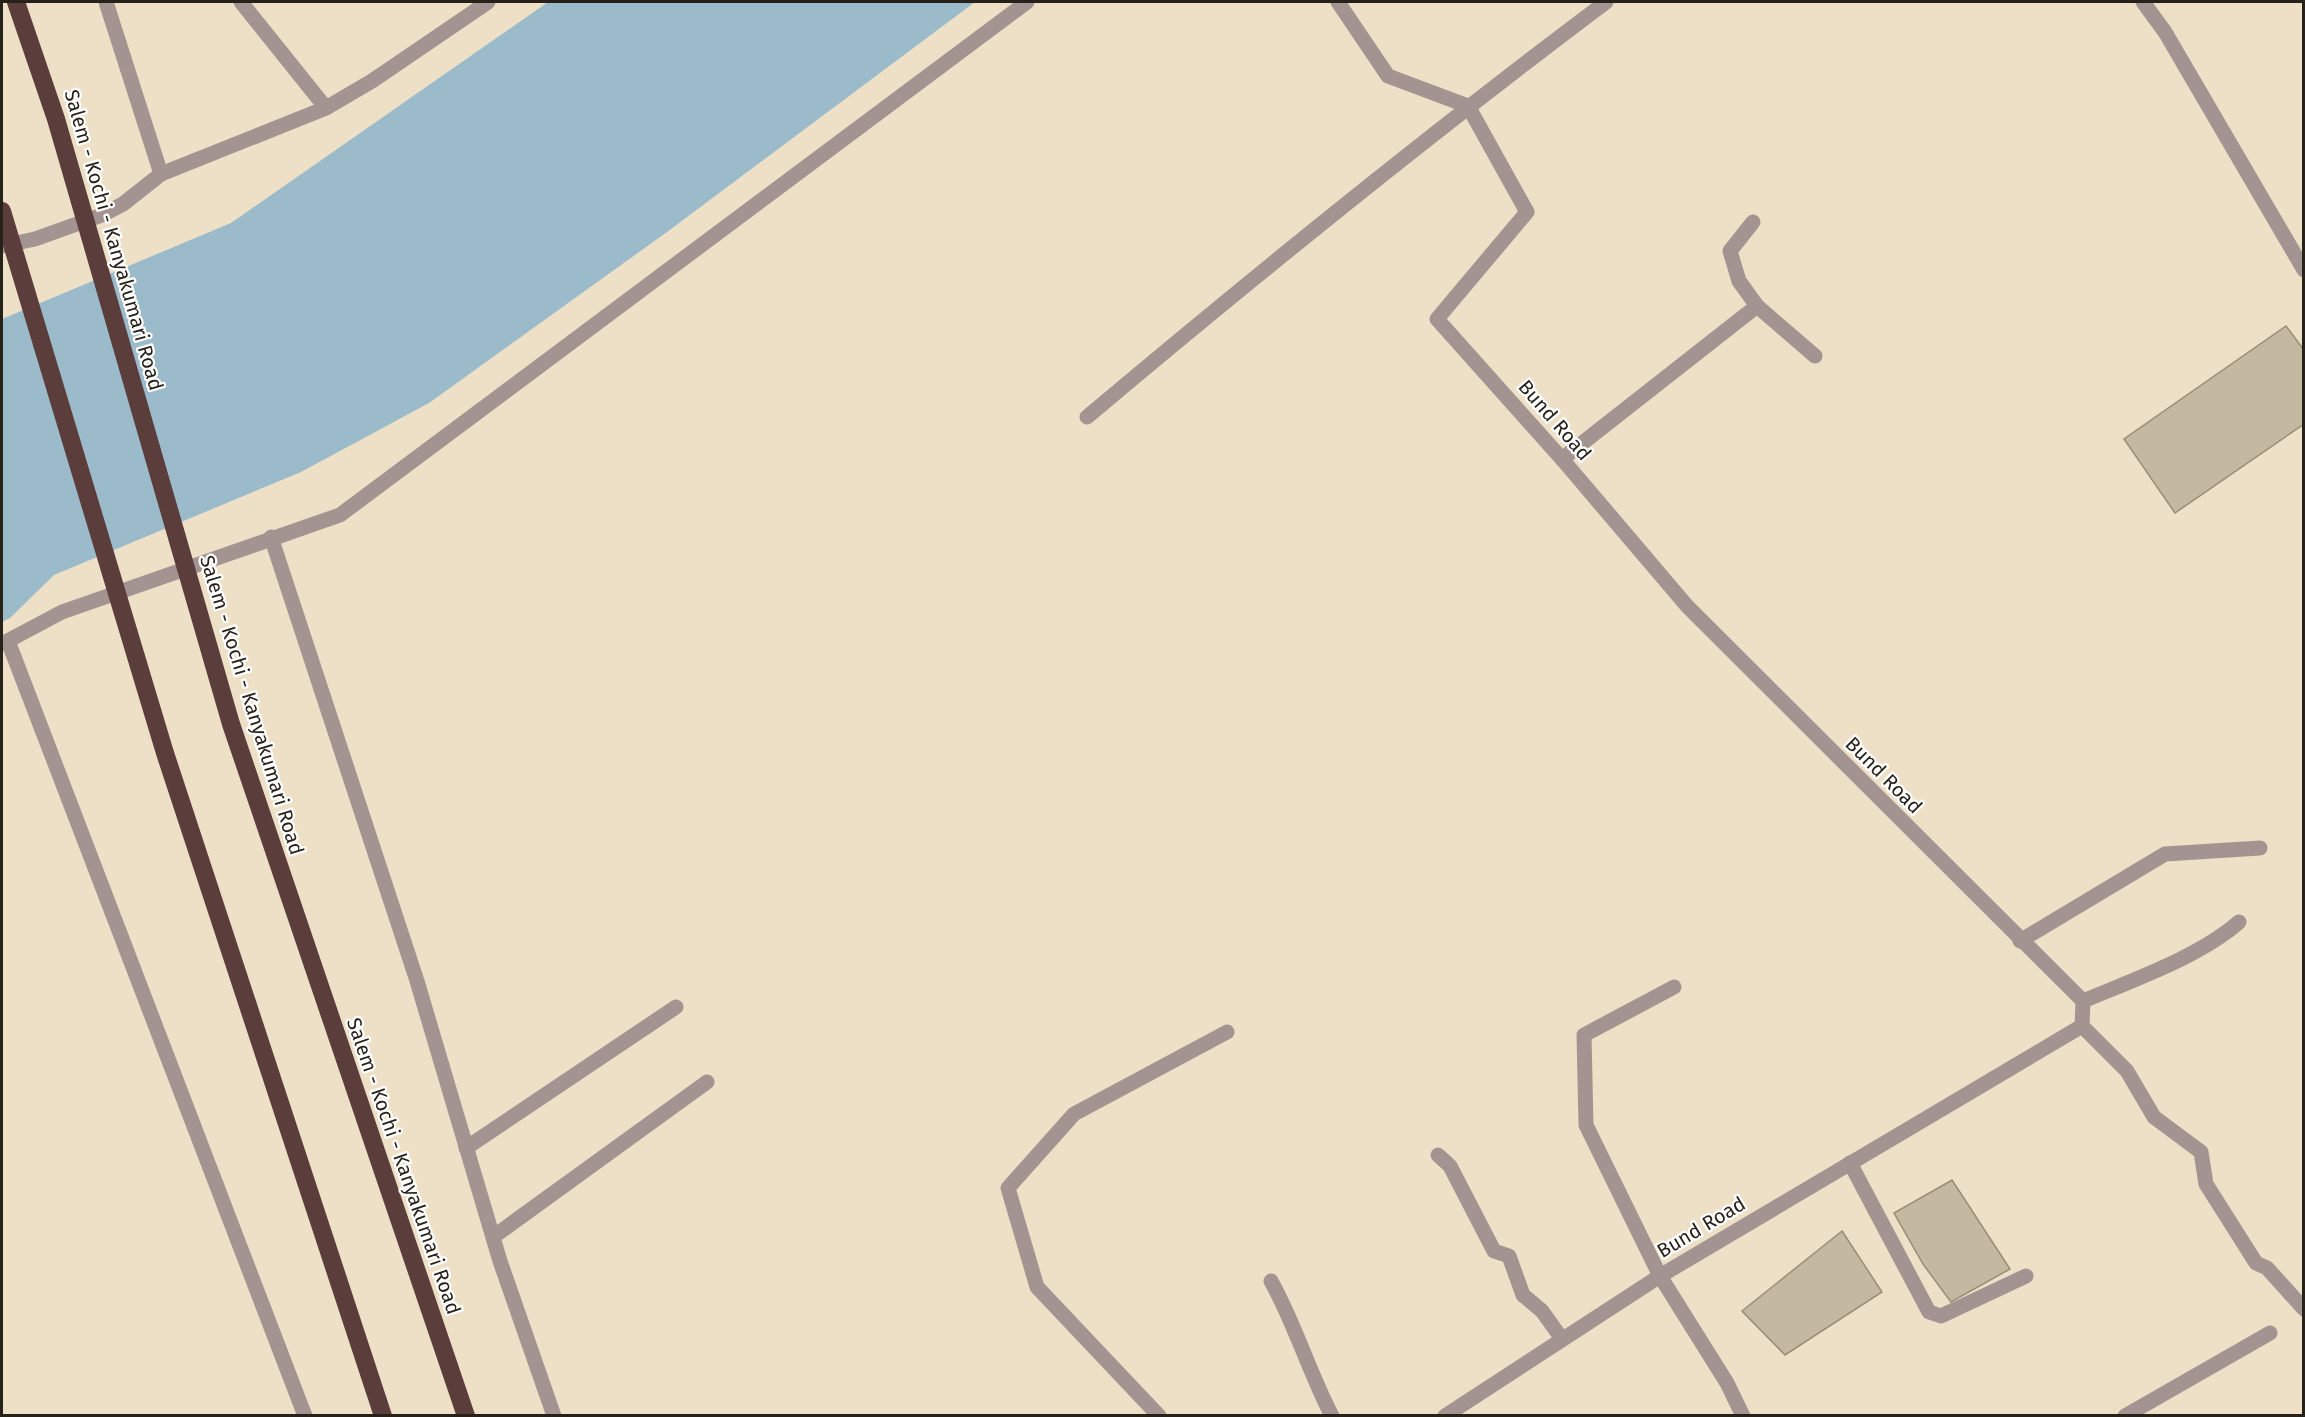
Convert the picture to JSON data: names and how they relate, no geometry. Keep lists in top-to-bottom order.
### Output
{
  "streets": {
    "highway": ["Salem - Kochi - Kanyakumari Road"],
    "street": ["Bund Road"]
  }
}
